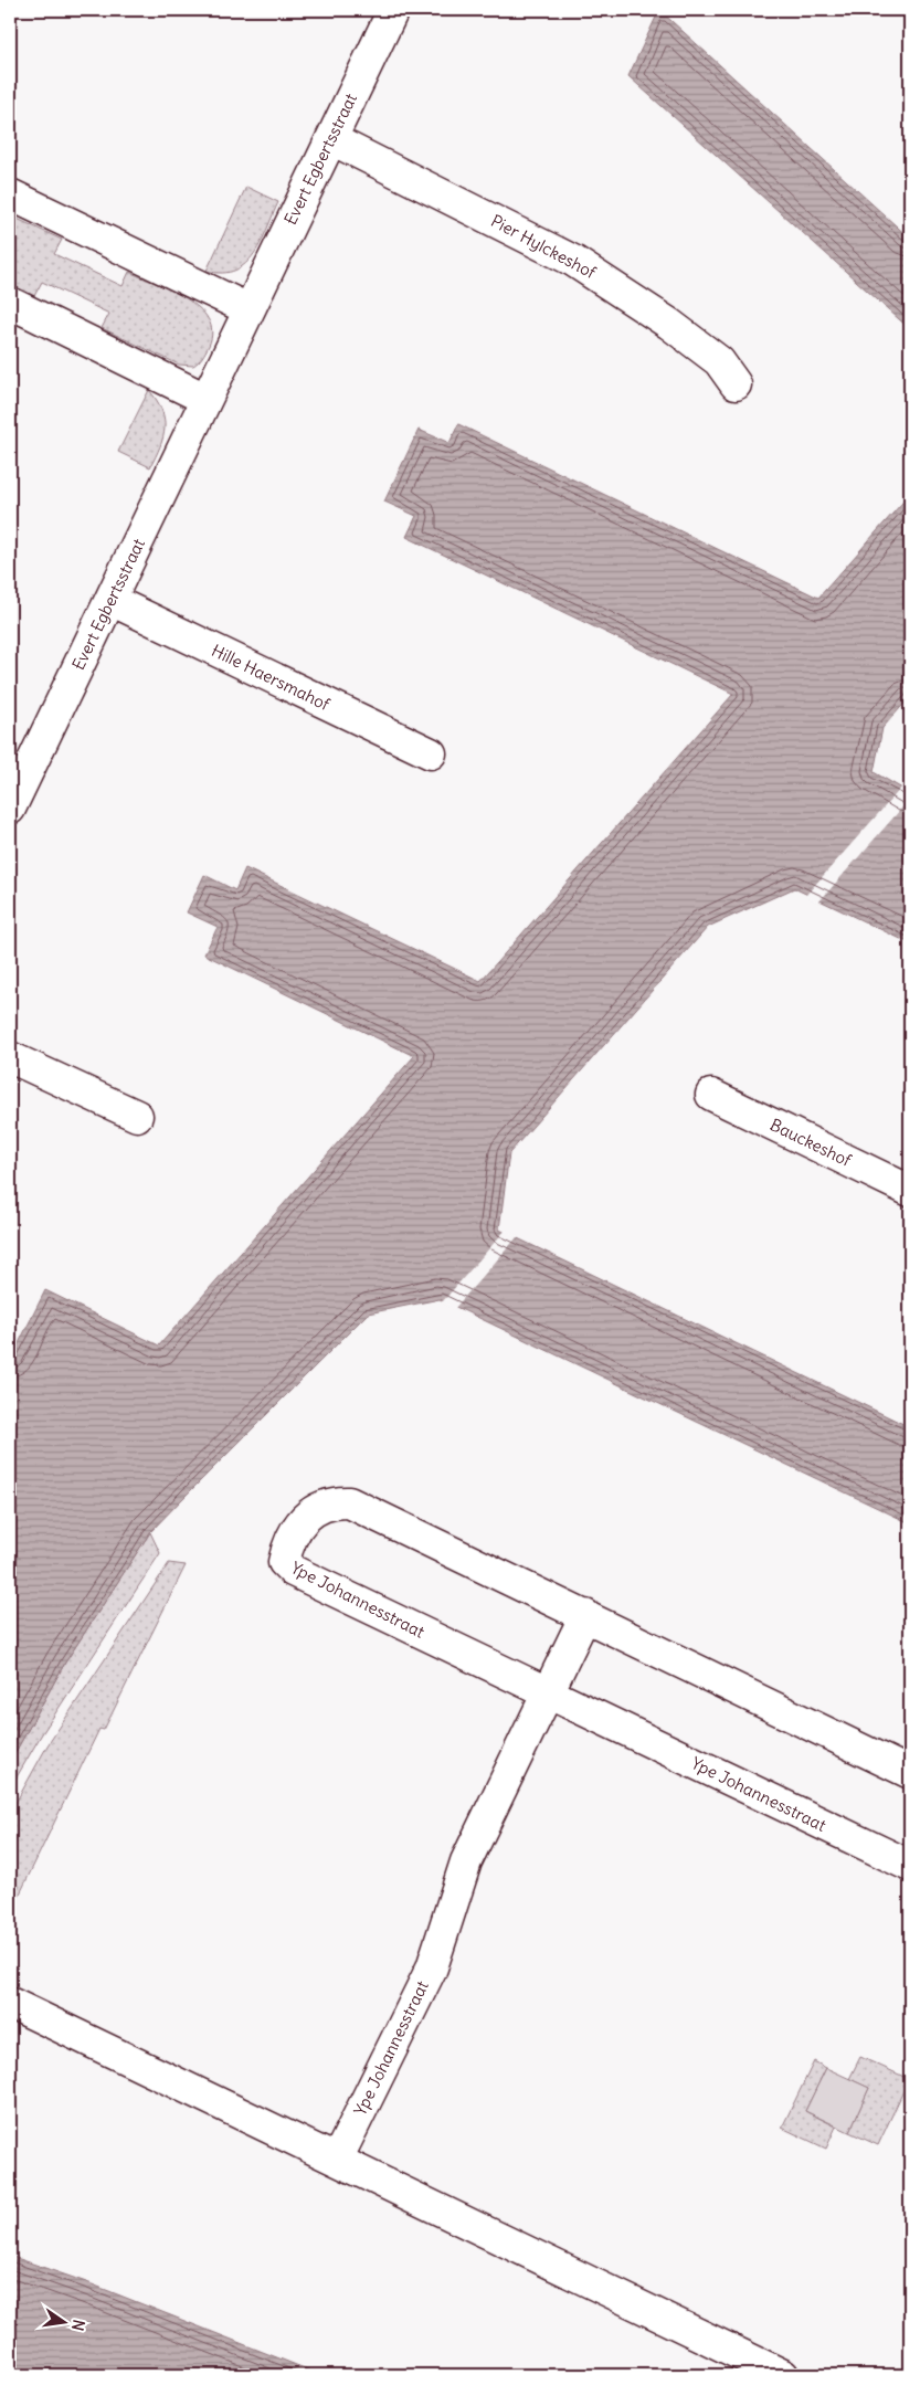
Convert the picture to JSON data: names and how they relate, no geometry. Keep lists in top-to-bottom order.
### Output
{
  "streets": {
    "street": [
      "Evert Egbertsstraat",
      "Pier Hylckeshof",
      "Hille Haersmahof",
      "Bauckeshof",
      "Ype Johannesstraat"
    ]
  },
  "crossings": [
    ["Evert Egbertsstraat", "Pier Hylckeshof"],
    ["Evert Egbertsstraat", "Hille Haersmahof"]
  ],
  "north": "right"
}
